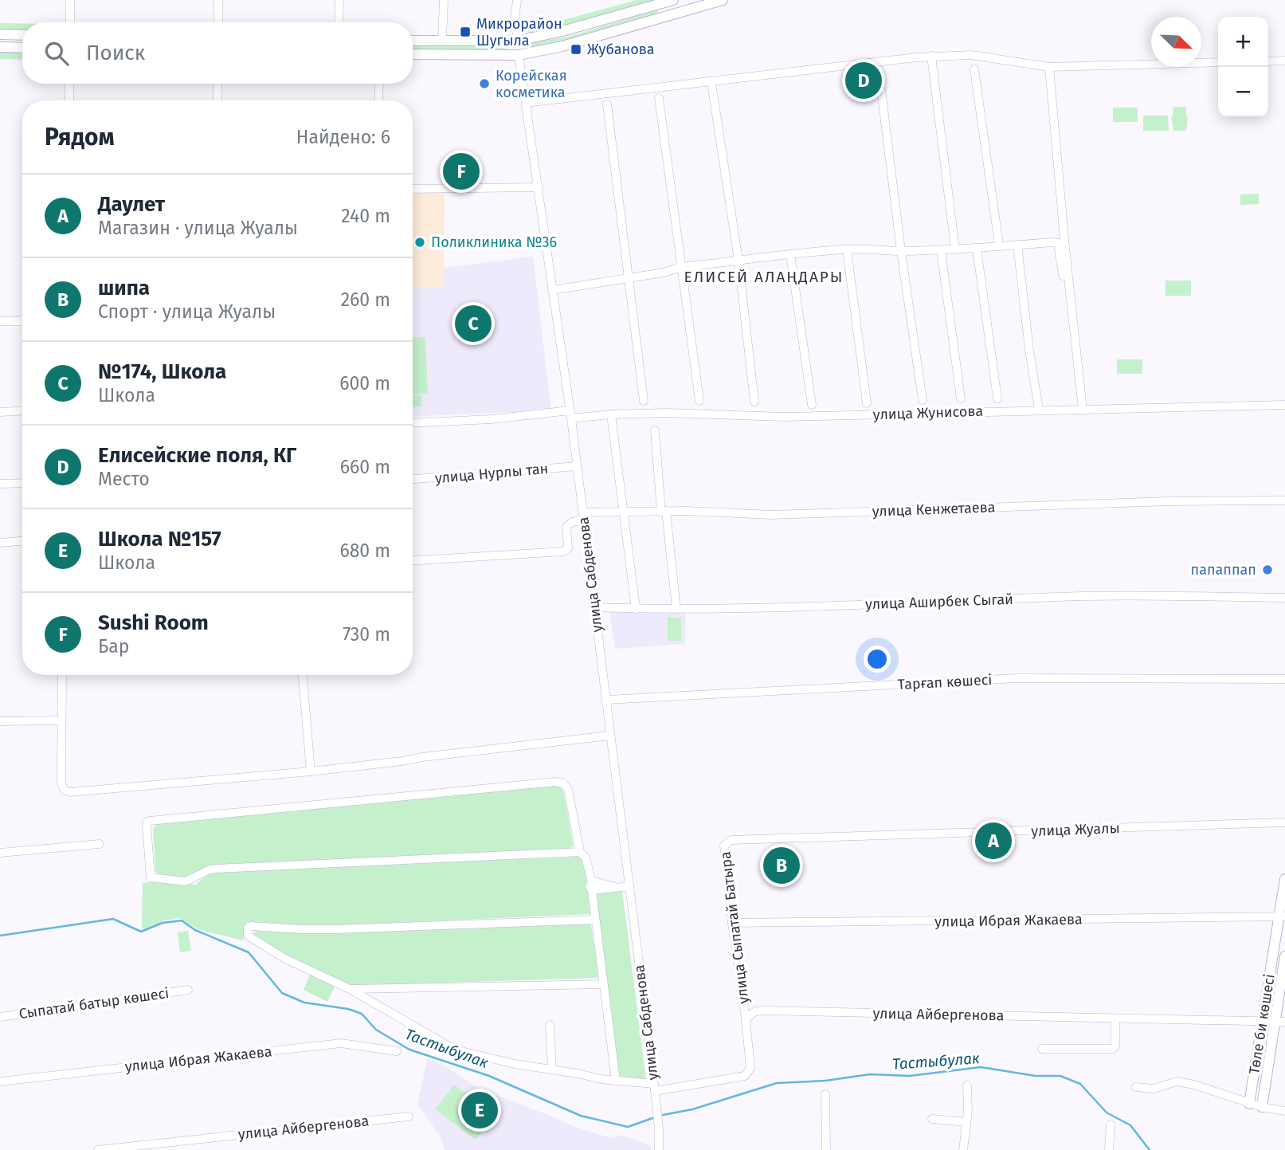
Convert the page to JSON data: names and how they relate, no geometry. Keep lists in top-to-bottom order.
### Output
{
  "streets": {
    "main road": ["улица Сабденова", "Төле би көшесі"],
    "street": [
      "улица Жунисова",
      "улица Нурлы тан",
      "улица Кенжетаева",
      "улица Аширбек Сыгай",
      "Тарғап көшесі",
      "улица Жуалы",
      "улица Ибрая Жакаева",
      "улица Сыпатай Батыра",
      "Сыпатай батыр көшесі",
      "улица Айбергенова"
    ]
  },
  "crossings": [
    ["улица Жунисова", "улица Сабденова"],
    ["улица Нурлы тан", "улица Сабденова"],
    ["улица Кенжетаева", "улица Сабденова"],
    ["улица Сабденова", "улица Аширбек Сыгай"],
    ["улица Сабденова", "Тарғап көшесі"],
    ["улица Жуалы", "улица Сыпатай Батыра"],
    ["улица Ибрая Жакаева", "улица Сыпатай Батыра"],
    ["улица Ибрая Жакаева", "Төле би көшесі"],
    ["улица Сыпатай Батыра", "улица Айбергенова"],
    ["улица Айбергенова", "Төле би көшесі"]
  ],
  "districts": ["ЕЛИСЕЙ АЛАҢДАРЫ"],
  "water": ["Тастыбулак"],
  "places": {
    "transit": ["Микрорайон Шугыла", "Жубанова"],
    "other": ["Корейская косметика", "Поликлиника №36", "папаппап"]
  },
  "north": "bottom right",
  "page": {
    "map_buttons": ["+", "−"],
    "search": "Поиск",
    "pins": [
      "D",
      "F",
      "C",
      "A",
      "B",
      "E"
    ],
    "heading": ["Рядом", "Найдено: 6"],
    "list": [
      {
        "mark": "A",
        "name": "Даулет",
        "note": "Магазин · улица Жуалы",
        "value": "240 m"
      },
      {
        "mark": "B",
        "name": "шипа",
        "note": "Спорт · улица Жуалы",
        "value": "260 m"
      },
      {
        "mark": "C",
        "name": "№174, Школа",
        "note": "Школа",
        "value": "600 m"
      },
      {
        "mark": "D",
        "name": "Елисейские поля, КГ",
        "note": "Место",
        "value": "660 m"
      },
      {
        "mark": "E",
        "name": "Школа №157",
        "note": "Школа",
        "value": "680 m"
      },
      {
        "mark": "F",
        "name": "Sushi Room",
        "note": "Бар",
        "value": "730 m"
      }
    ]
  }
}
